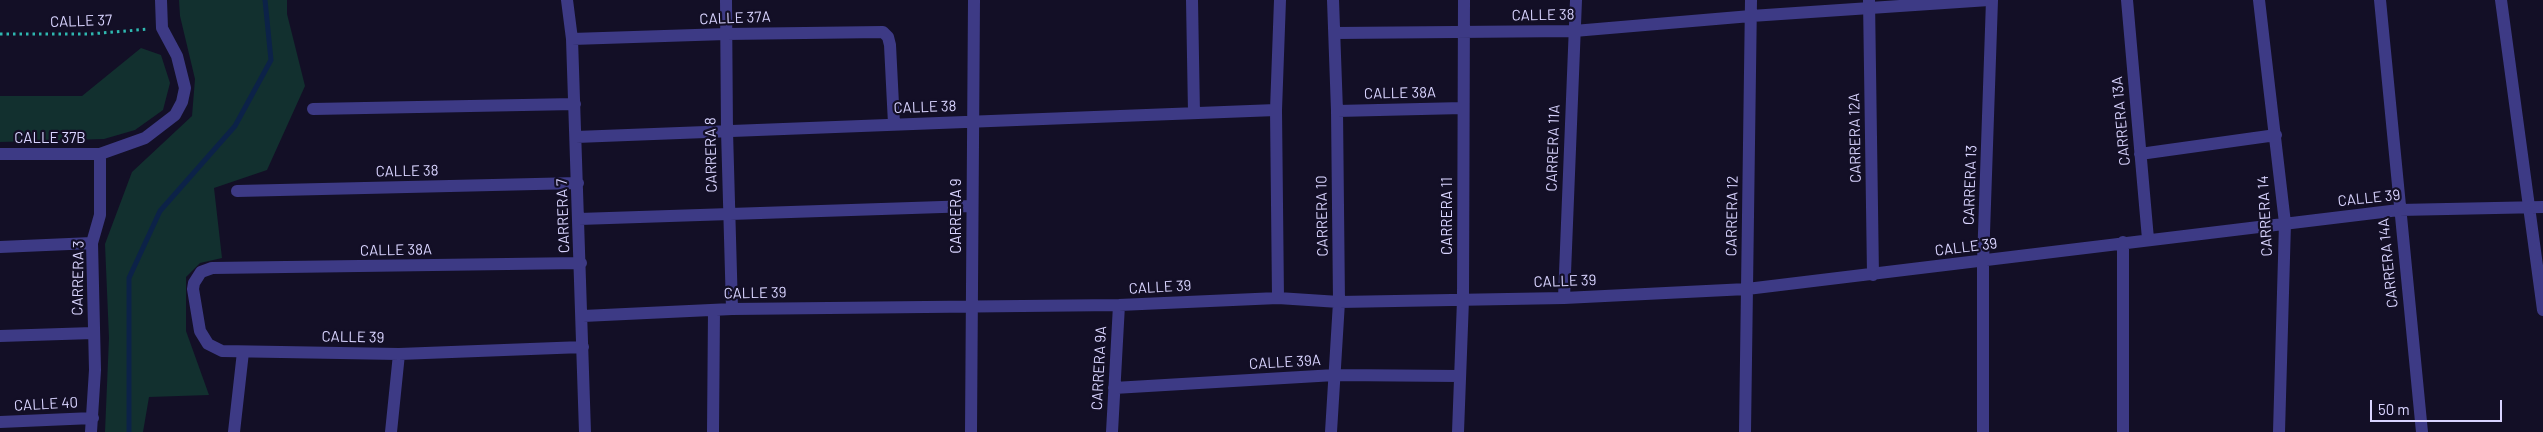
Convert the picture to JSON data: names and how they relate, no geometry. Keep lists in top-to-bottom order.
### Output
{
  "streets": {
    "street": [
      "CALLE 38",
      "CALLE 37A",
      "CALLE 38A",
      "CARRERA 13A",
      "CALLE 37B",
      "CARRERA 12A",
      "CARRERA 11A",
      "CARRERA 8",
      "CARRERA 13",
      "CALLE 39",
      "CARRERA 7",
      "CARRERA 9",
      "CARRERA 10",
      "CARRERA 11",
      "CARRERA 12",
      "CARRERA 14",
      "CARRERA 14A",
      "CARRERA 3",
      "CALLE 39A",
      "CARRERA 9A",
      "CALLE 40"
    ],
    "path": ["CALLE 37"]
  },
  "crossings": [
    ["CALLE 38", "CALLE 37A"],
    ["CALLE 38", "CARRERA 12A"],
    ["CALLE 38", "CARRERA 11A"],
    ["CALLE 38", "CARRERA 8"],
    ["CALLE 38", "CARRERA 13"],
    ["CALLE 38", "CARRERA 7"],
    ["CALLE 38", "CARRERA 9"],
    ["CALLE 38", "CARRERA 10"],
    ["CALLE 38", "CARRERA 11"],
    ["CALLE 38", "CARRERA 12"],
    ["CALLE 37A", "CARRERA 8"],
    ["CALLE 37A", "CARRERA 7"],
    ["CALLE 38A", "CALLE 39"],
    ["CALLE 38A", "CARRERA 7"],
    ["CALLE 38A", "CARRERA 10"],
    ["CALLE 38A", "CARRERA 11"],
    ["CARRERA 13A", "CALLE 39"],
    ["CALLE 37B", "CARRERA 3"],
    ["CARRERA 12A", "CALLE 39"],
    ["CARRERA 11A", "CALLE 39"],
    ["CARRERA 8", "CALLE 39"],
    ["CARRERA 13", "CALLE 39"],
    ["CALLE 39", "CARRERA 7"],
    ["CALLE 39", "CARRERA 9"],
    ["CALLE 39", "CARRERA 10"],
    ["CALLE 39", "CARRERA 11"],
    ["CALLE 39", "CARRERA 12"],
    ["CALLE 39", "CARRERA 14"],
    ["CALLE 39", "CARRERA 14A"],
    ["CALLE 39", "CARRERA 9A"],
    ["CARRERA 10", "CALLE 39A"],
    ["CARRERA 11", "CALLE 39A"],
    ["CARRERA 3", "CALLE 40"],
    ["CALLE 39A", "CARRERA 9A"]
  ],
  "scale_bar": "50 m"
}
